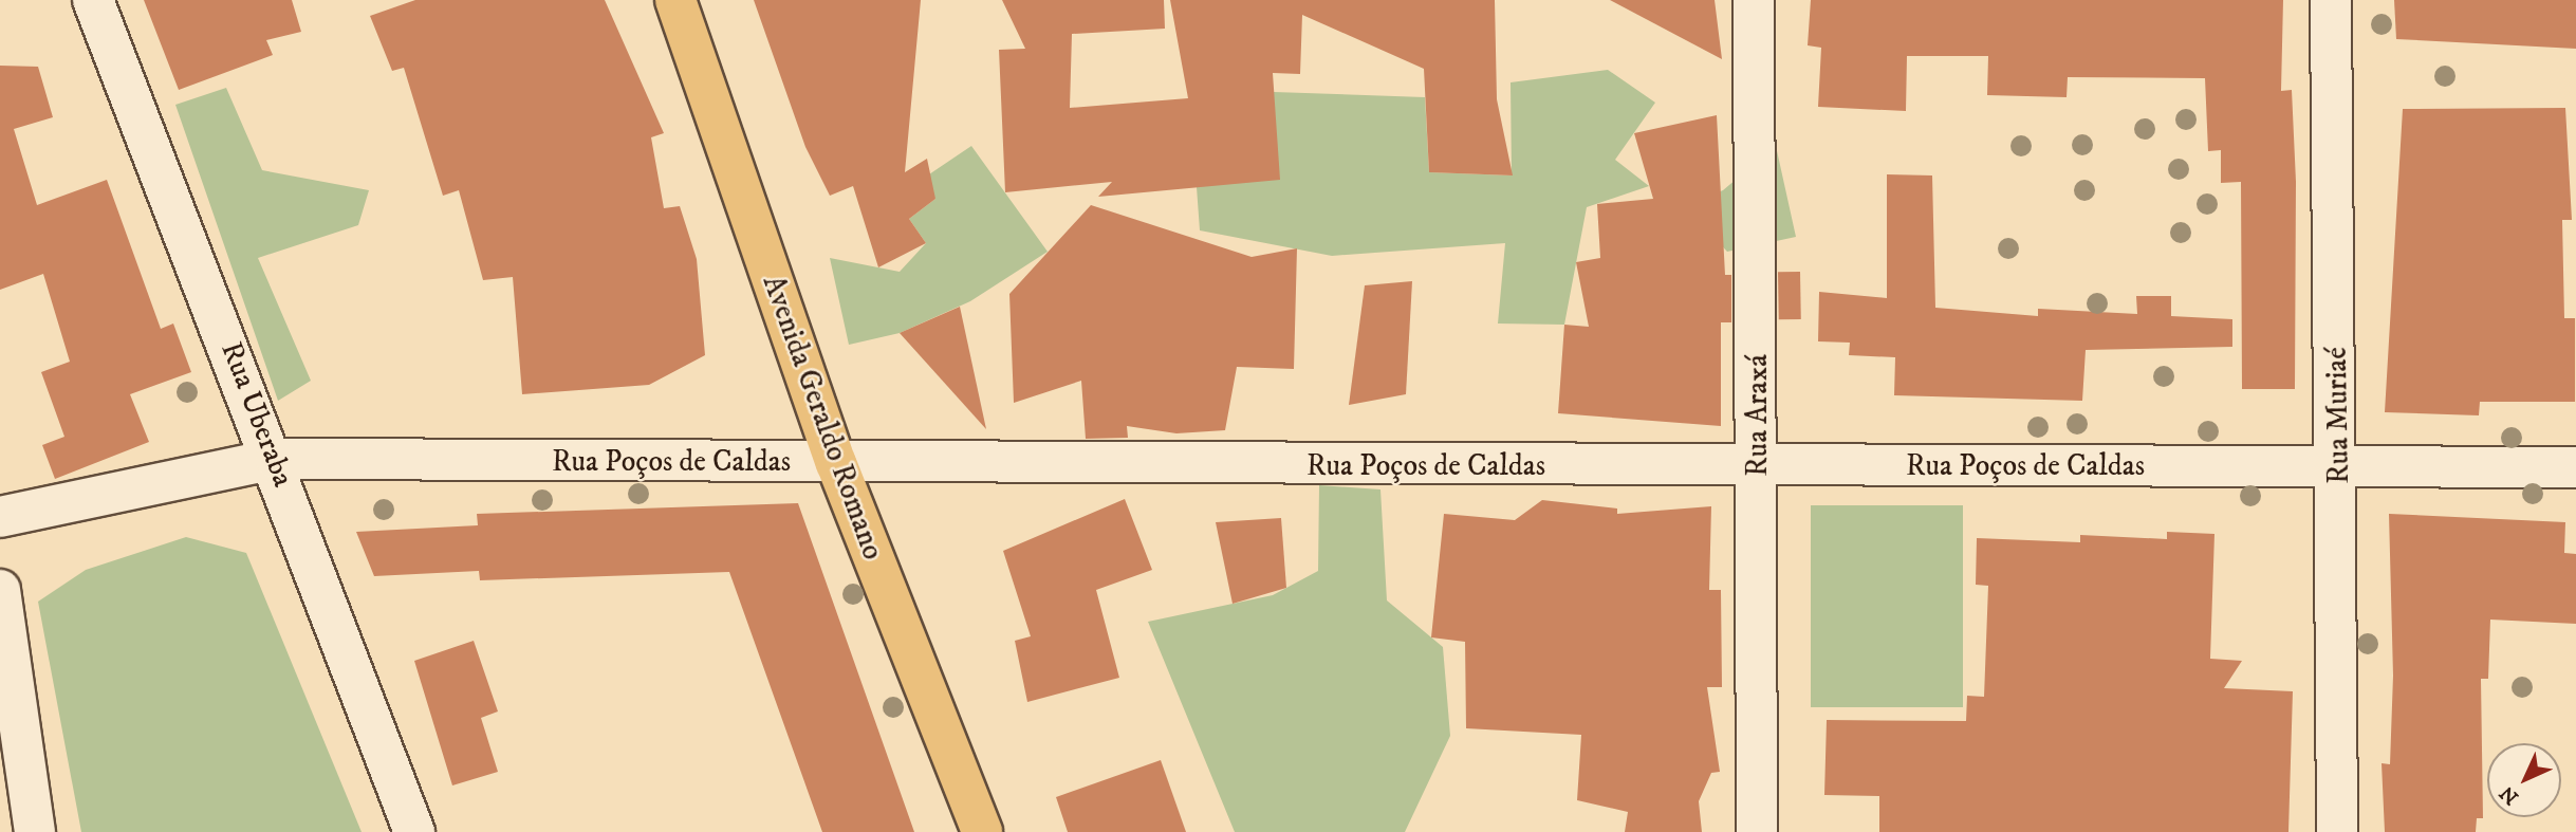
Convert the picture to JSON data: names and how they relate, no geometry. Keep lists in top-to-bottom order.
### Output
{
  "streets": {
    "main road": ["Avenida Geraldo Romano"],
    "street": [
      "Rua Uberaba",
      "Rua Araxá",
      "Rua Muriaé",
      "Rua Poços de Caldas"
    ]
  },
  "crossings": [
    ["Rua Uberaba", "Rua Poços de Caldas"],
    ["Rua Araxá", "Rua Poços de Caldas"],
    ["Rua Muriaé", "Rua Poços de Caldas"],
    ["Avenida Geraldo Romano", "Rua Poços de Caldas"]
  ],
  "north": "bottom left"
}
